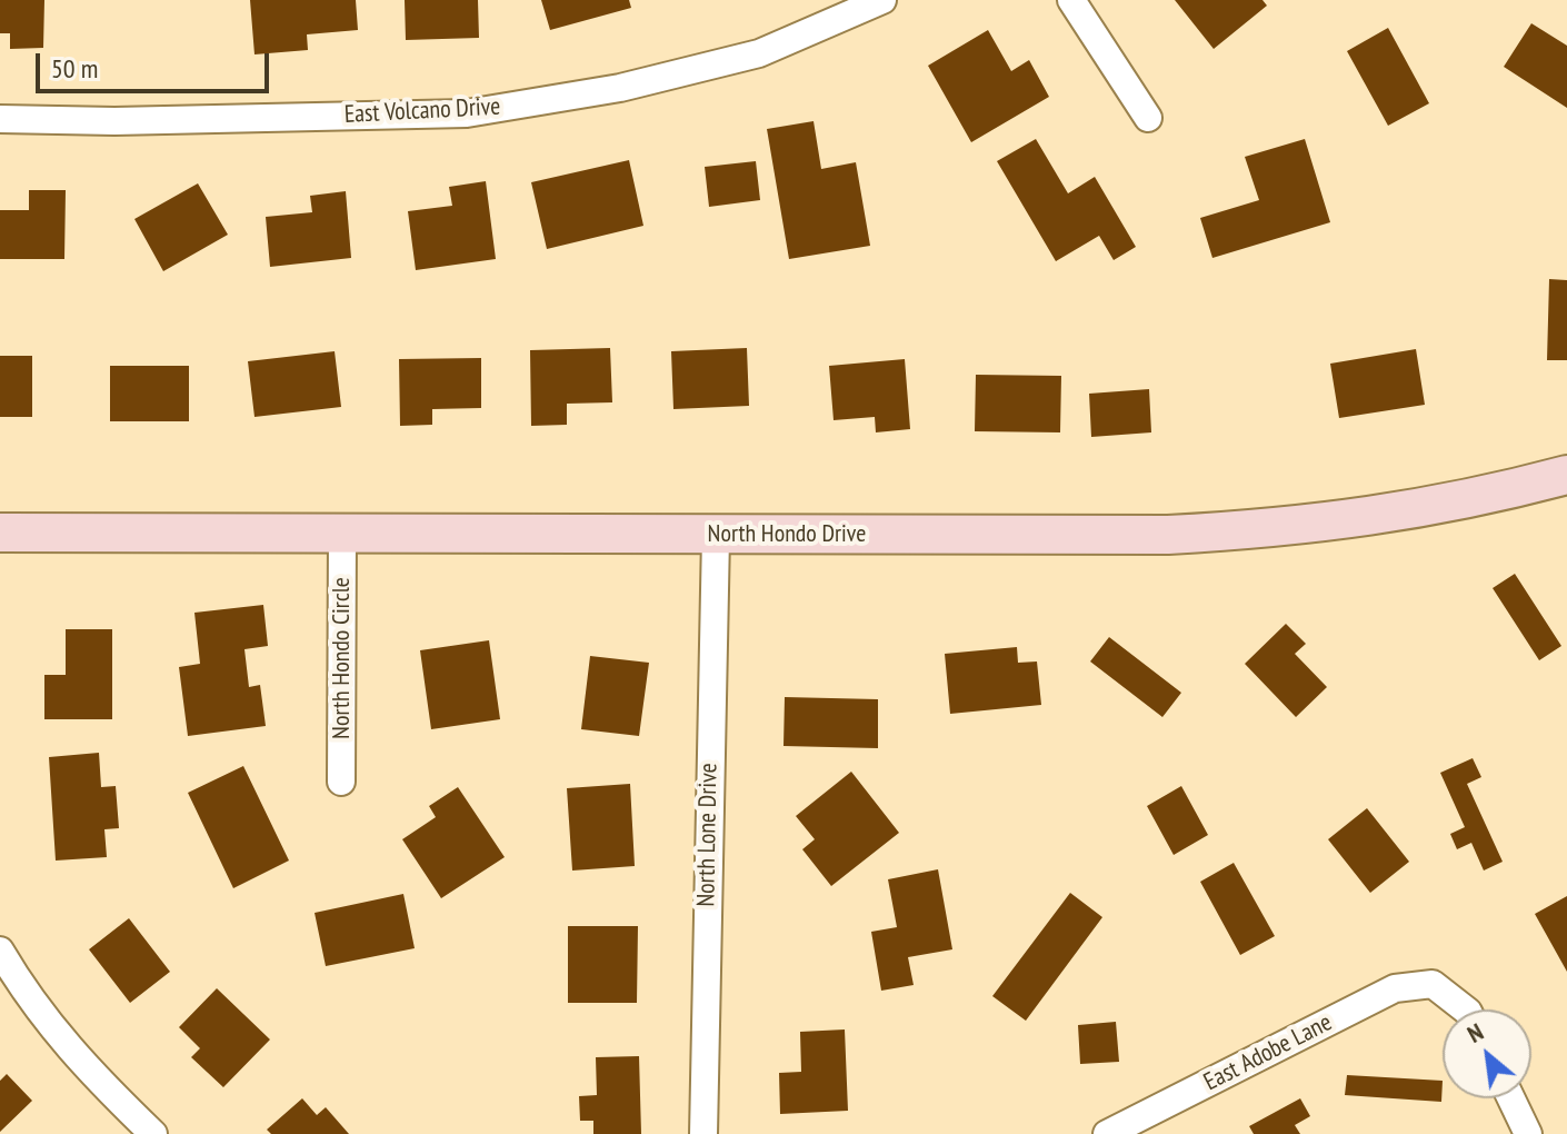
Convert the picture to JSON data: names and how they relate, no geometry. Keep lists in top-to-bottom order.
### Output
{
  "streets": {
    "street": [
      "East Volcano Drive",
      "North Hondo Drive",
      "North Hondo Circle",
      "North Lone Drive",
      "East Adobe Lane"
    ]
  },
  "crossings": [
    ["North Hondo Drive", "North Hondo Circle"],
    ["North Hondo Drive", "North Lone Drive"]
  ],
  "scale_bar": "50 m",
  "north": "top left"
}
